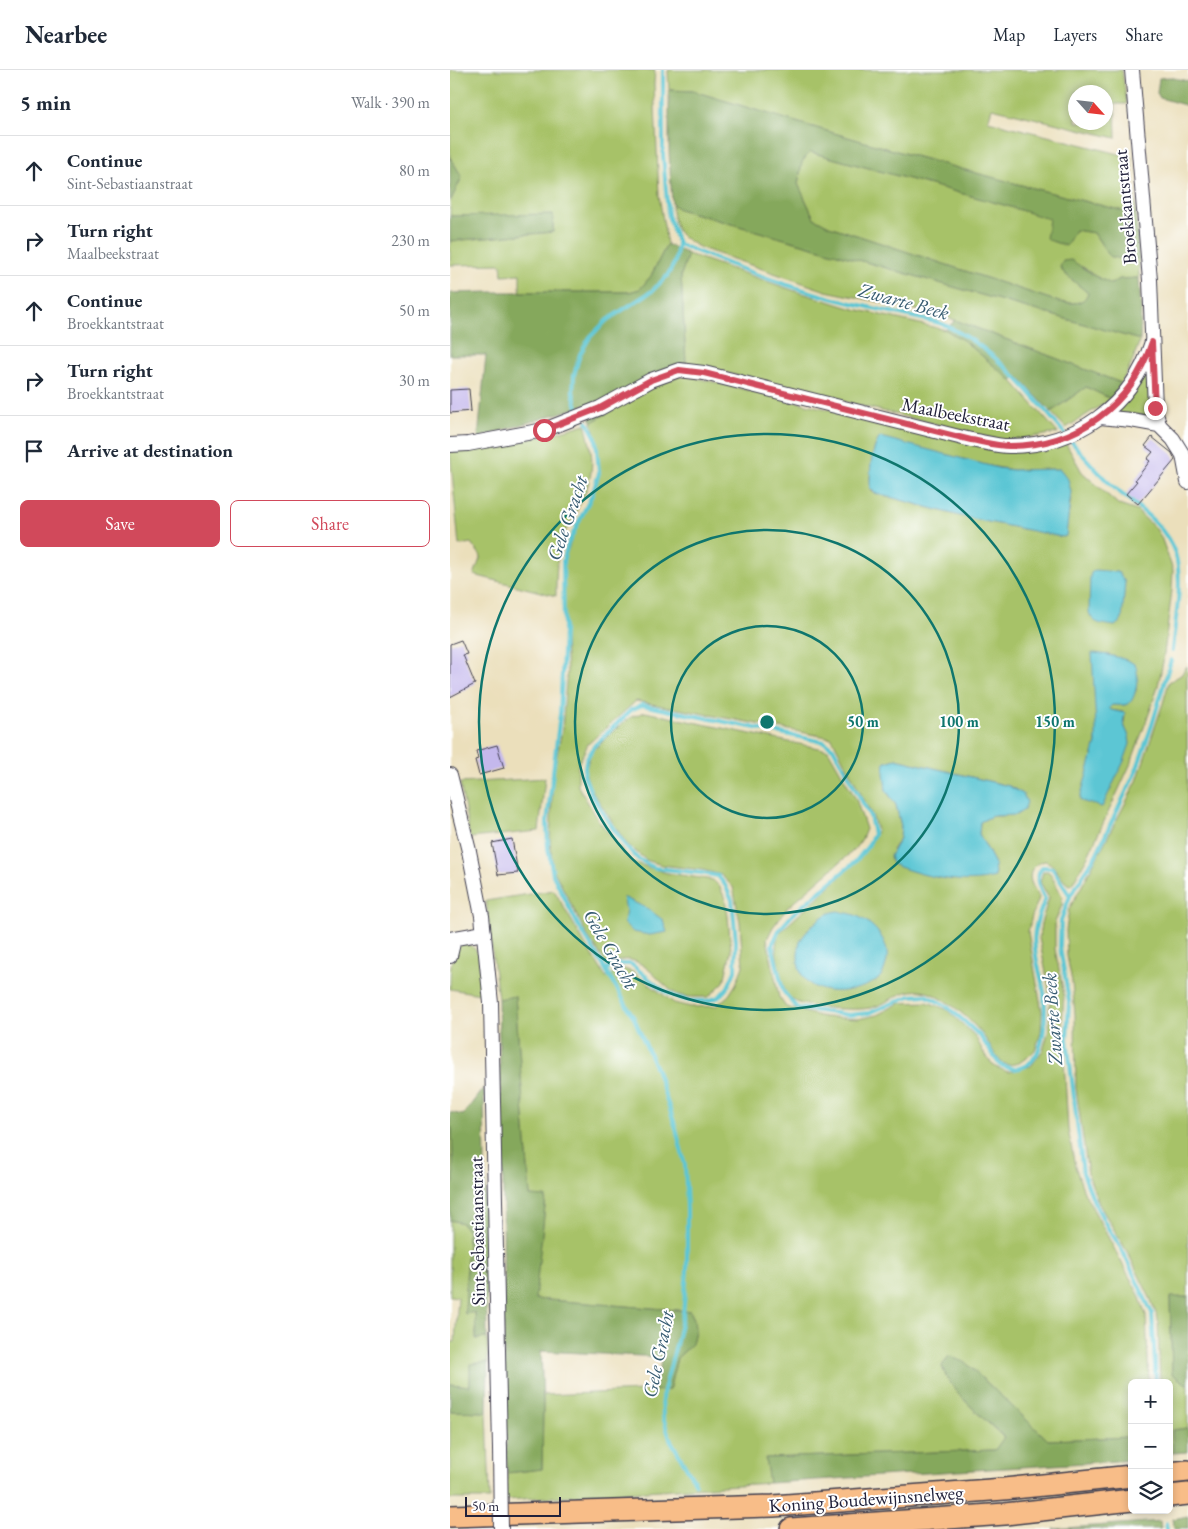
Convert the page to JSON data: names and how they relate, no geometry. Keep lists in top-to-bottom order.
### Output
{
  "streets": {
    "highway": ["Koning Boudewijnsnelweg"],
    "street": ["Broekkantstraat", "Maalbeekstraat", "Sint-Sebastiaanstraat"]
  },
  "crossings": [
    ["Broekkantstraat", "Maalbeekstraat"]
  ],
  "water": ["Zwarte Beek", "Gele Gracht"],
  "scale_bar": "50 m",
  "north": "bottom right",
  "page": {
    "header": "Nearbee",
    "nav": ["Map", "Layers", "Share"],
    "heading": ["5 min", "Walk · 390 m"],
    "list": [
      ["Continue", "Sint-Sebastiaanstraat", "80 m"],
      ["Turn right", "Maalbeekstraat", "230 m"],
      ["Continue", "Broekkantstraat", "50 m"],
      ["Turn right", "Broekkantstraat", "30 m"],
      "Arrive at destination"
    ],
    "buttons": ["Save", "Share"],
    "map_buttons": ["+", "−"],
    "scale": "50 m"
  },
  "rings": ["50 m", "100 m", "150 m"]
}
